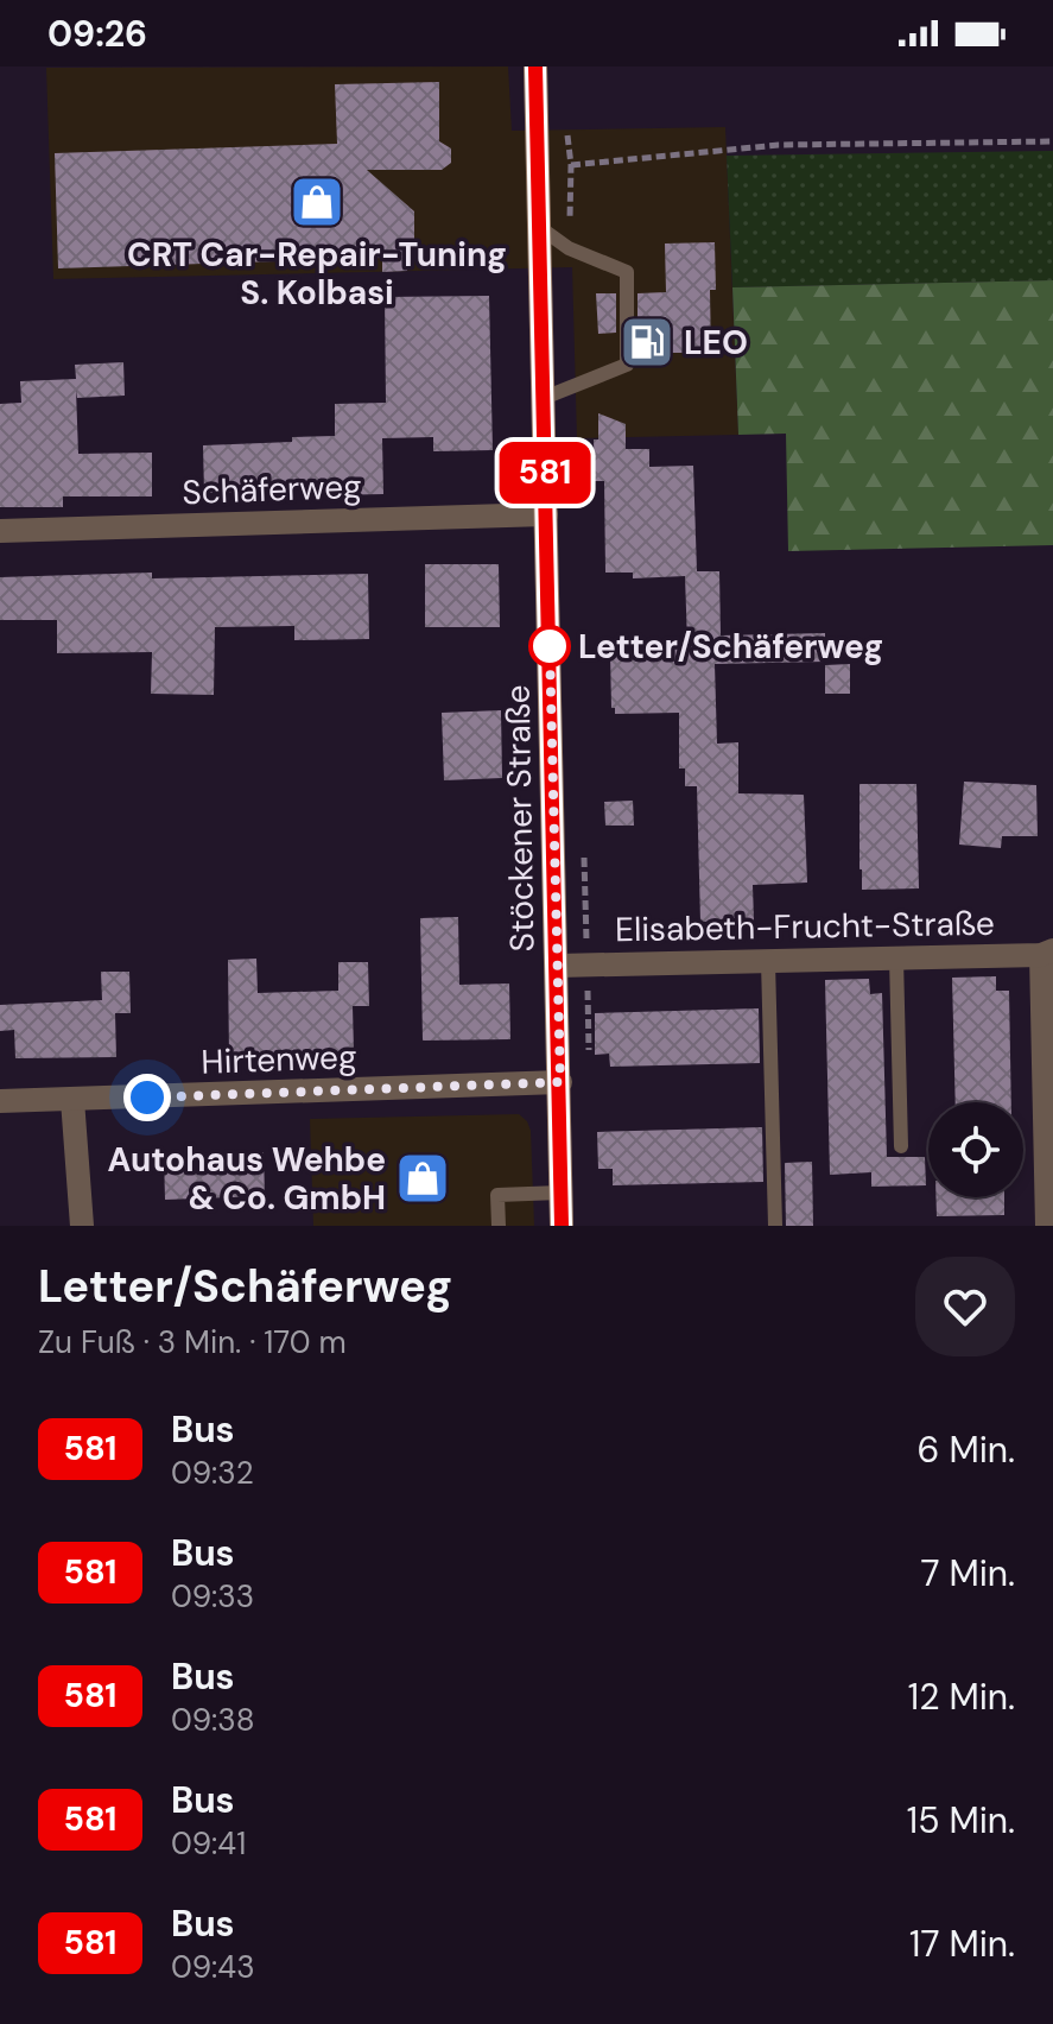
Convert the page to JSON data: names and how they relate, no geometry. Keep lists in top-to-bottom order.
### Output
{
  "streets": {
    "main road": ["Stöckener Straße"],
    "street": ["Schäferweg", "Elisabeth-Frucht-Straße", "Hirtenweg"]
  },
  "crossings": [
    ["Schäferweg", "Stöckener Straße"],
    ["Stöckener Straße", "Elisabeth-Frucht-Straße"],
    ["Stöckener Straße", "Hirtenweg"]
  ],
  "places": {
    "shop": ["CRT Car-Repair-Tuning S. Kolbasi", "Autohaus Wehbe & Co. GmbH"],
    "fuel station": ["LEO"],
    "other": ["Letter/Schäferweg"]
  },
  "lines": ["bus line 581"],
  "page": {
    "status": "09:26",
    "on_map": "581",
    "heading": ["Letter/Schäferweg", "Zu Fuß · 3 Min. · 170 m"],
    "list": [
      {
        "mark": "581",
        "name": "Bus",
        "note": "09:32",
        "value": "6 Min."
      },
      {
        "mark": "581",
        "name": "Bus",
        "note": "09:33",
        "value": "7 Min."
      },
      {
        "mark": "581",
        "name": "Bus",
        "note": "09:38",
        "value": "12 Min."
      },
      {
        "mark": "581",
        "name": "Bus",
        "note": "09:41",
        "value": "15 Min."
      },
      {
        "mark": "581",
        "name": "Bus",
        "note": "09:43",
        "value": "17 Min."
      }
    ]
  }
}
